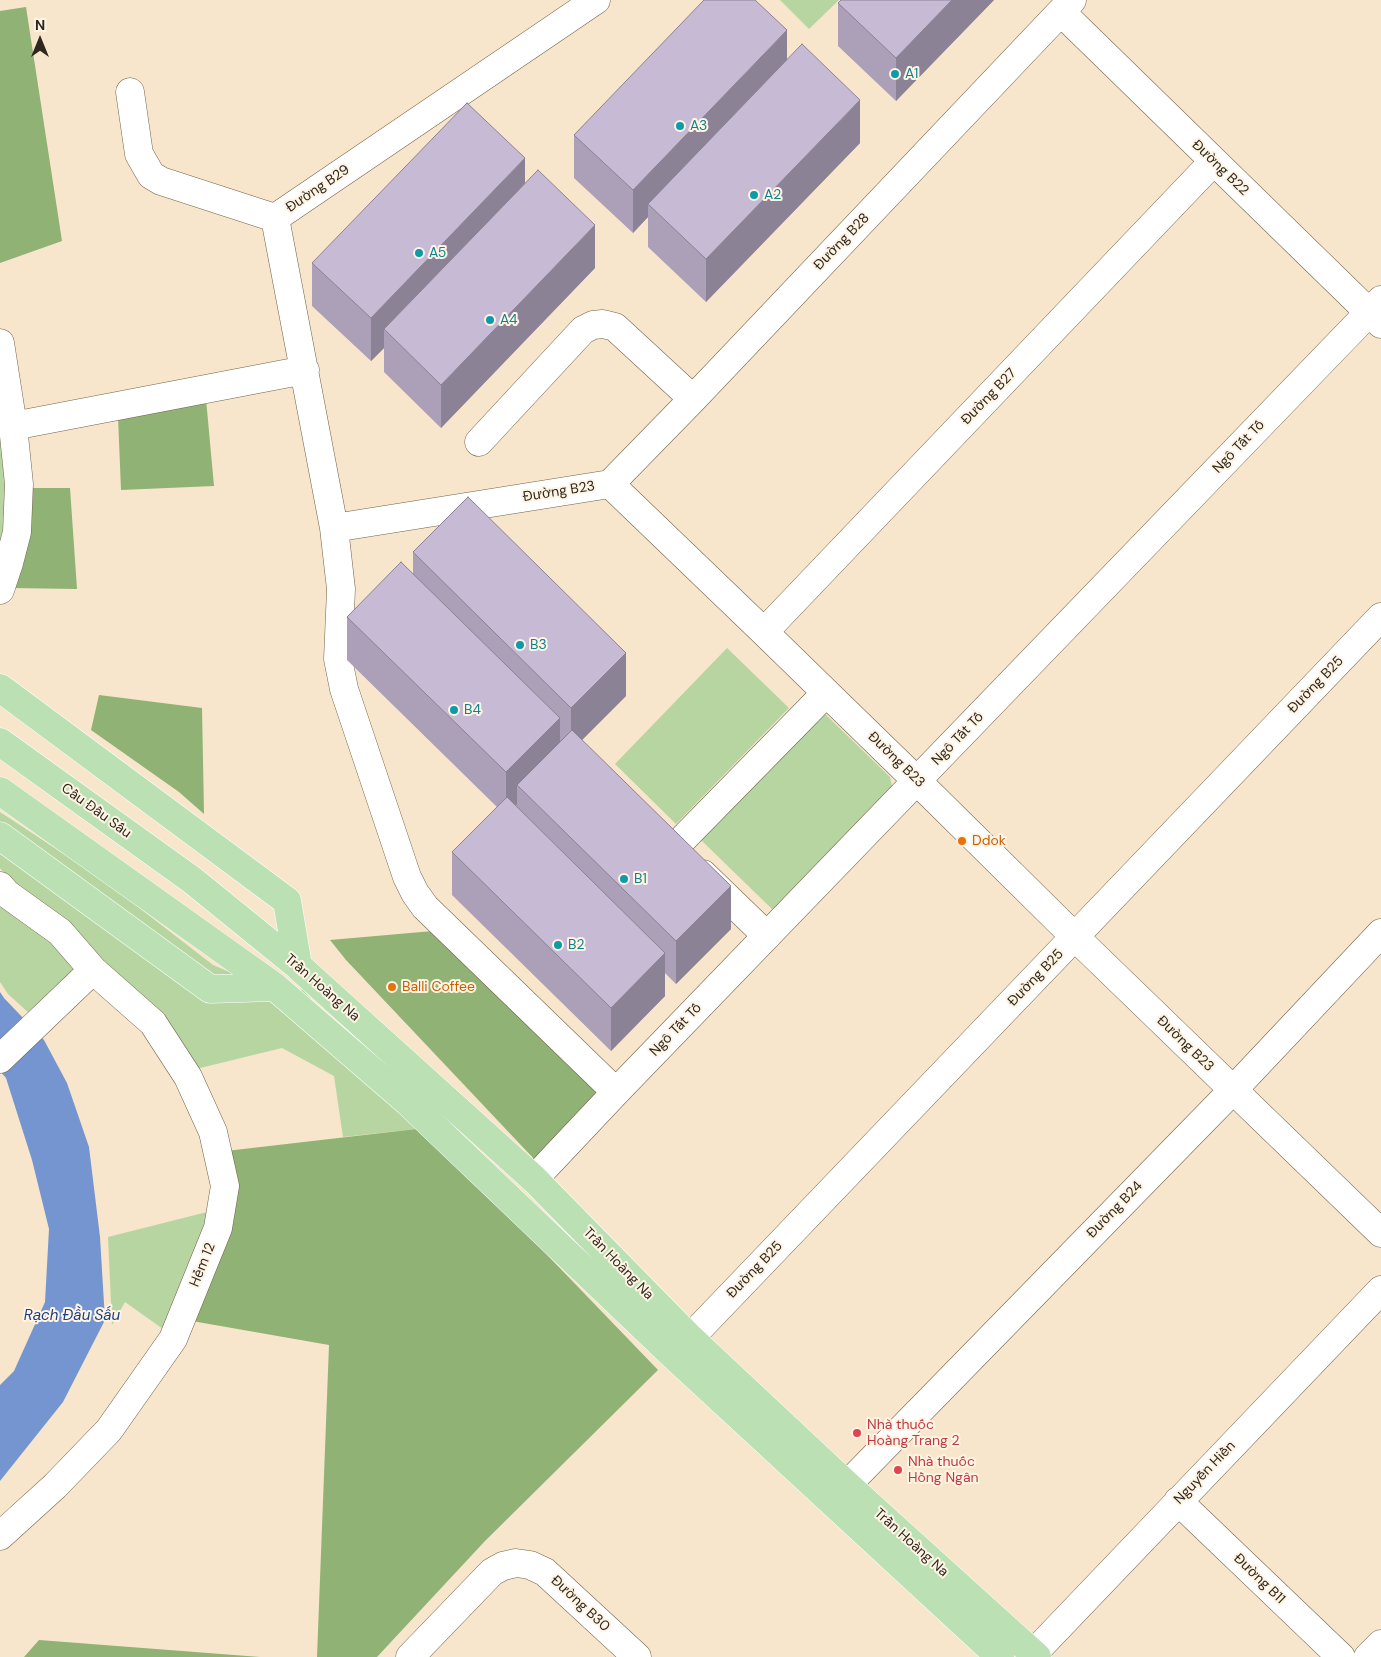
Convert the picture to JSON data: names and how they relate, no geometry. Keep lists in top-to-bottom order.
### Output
{
  "streets": {
    "main road": ["Cầu Đầu Sấu", "Trần Hoàng Na"],
    "street": [
      "Đường B22",
      "Đường B29",
      "Đường B28",
      "Đường B27",
      "Ngô Tất Tố",
      "Đường B23",
      "Đường B25",
      "Đường B24",
      "Hẻm 12",
      "Nguyễn Hiền",
      "Đường B11",
      "Đường B30"
    ]
  },
  "crossings": [
    ["Đường B22", "Đường B28"],
    ["Đường B22", "Đường B27"],
    ["Đường B22", "Ngô Tất Tố"],
    ["Đường B29", "Ngô Tất Tố"],
    ["Đường B29", "Đường B23"],
    ["Đường B28", "Đường B23"],
    ["Đường B27", "Đường B23"],
    ["Ngô Tất Tố", "Đường B23"],
    ["Ngô Tất Tố", "Trần Hoàng Na"],
    ["Đường B23", "Đường B25"],
    ["Đường B23", "Đường B24"],
    ["Đường B25", "Trần Hoàng Na"],
    ["Cầu Đầu Sấu", "Trần Hoàng Na"],
    ["Trần Hoàng Na", "Đường B24"],
    ["Trần Hoàng Na", "Nguyễn Hiền"],
    ["Nguyễn Hiền", "Đường B11"]
  ],
  "water": ["Rạch Đầu Sấu"],
  "places": [
    "A1",
    "A3",
    "A2",
    "A5",
    "A4",
    "B3",
    "B4",
    "Ddok",
    "B1",
    "B2",
    "Balli Coffee",
    "Nhà thuốc Hoàng Trang 2",
    "Nhà thuốc Hồng Ngân"
  ],
  "north": "top"
}
